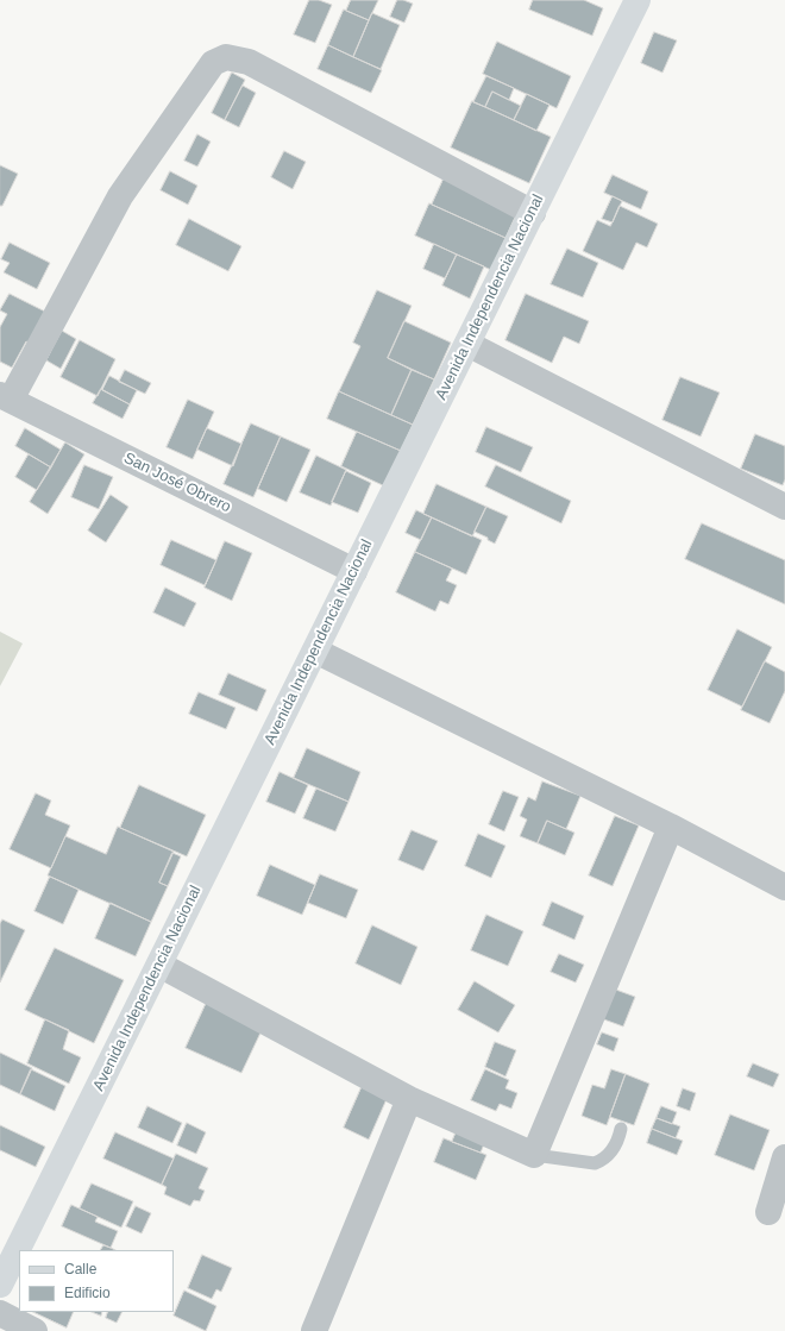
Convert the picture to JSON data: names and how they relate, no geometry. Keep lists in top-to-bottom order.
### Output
{
  "streets": {
    "main road": ["Avenida Independencia Nacional"],
    "street": ["San José Obrero"]
  },
  "crossings": [
    ["Avenida Independencia Nacional", "San José Obrero"]
  ],
  "legend": ["Calle", "Edificio"]
}
